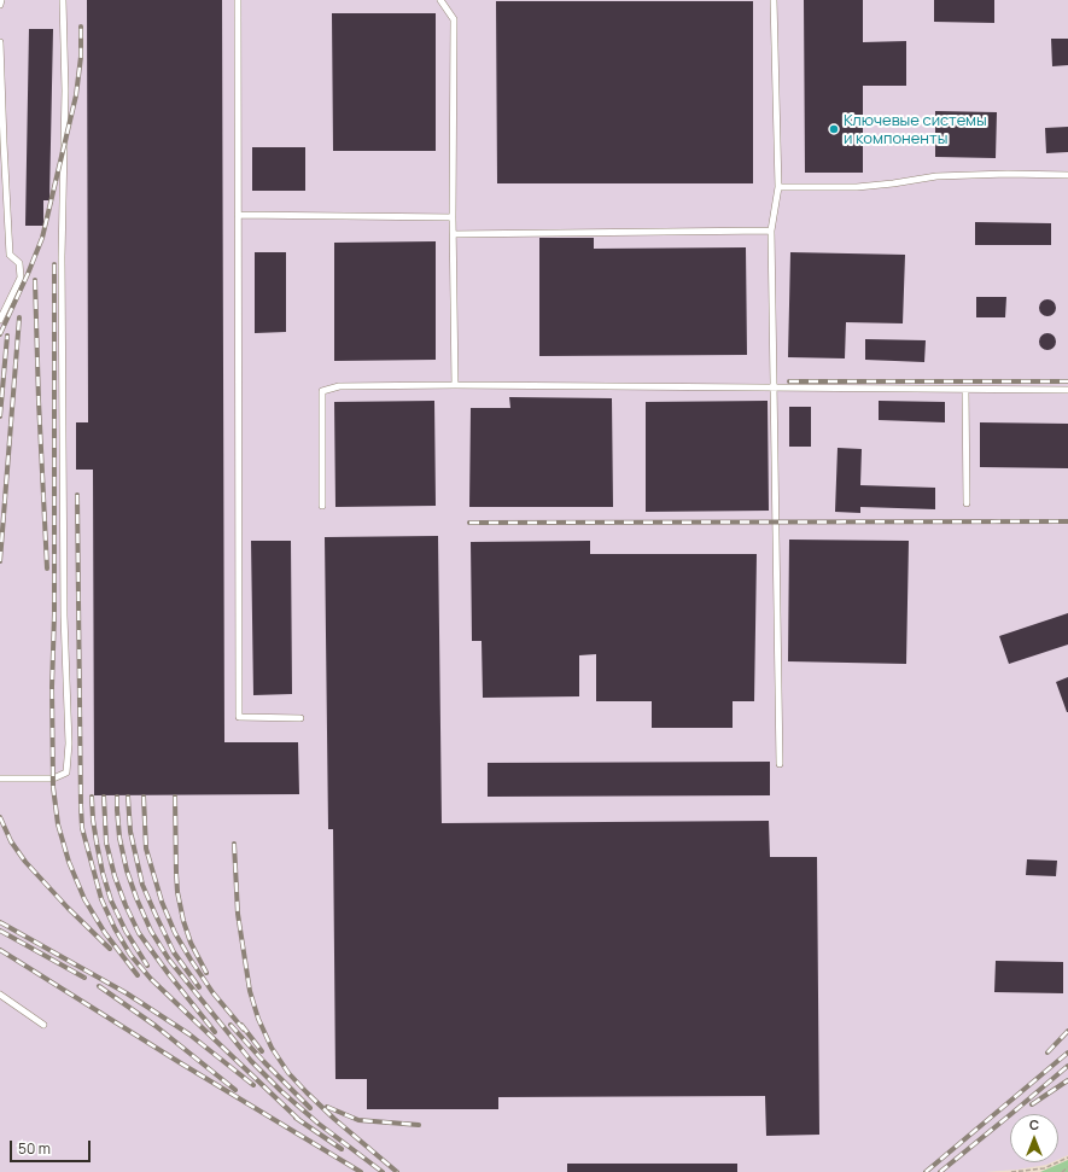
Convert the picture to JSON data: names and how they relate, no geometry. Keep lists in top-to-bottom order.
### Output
{
  "places": ["Ключевые системы и компоненты"],
  "scale_bar": "50 m",
  "north": "top"
}
